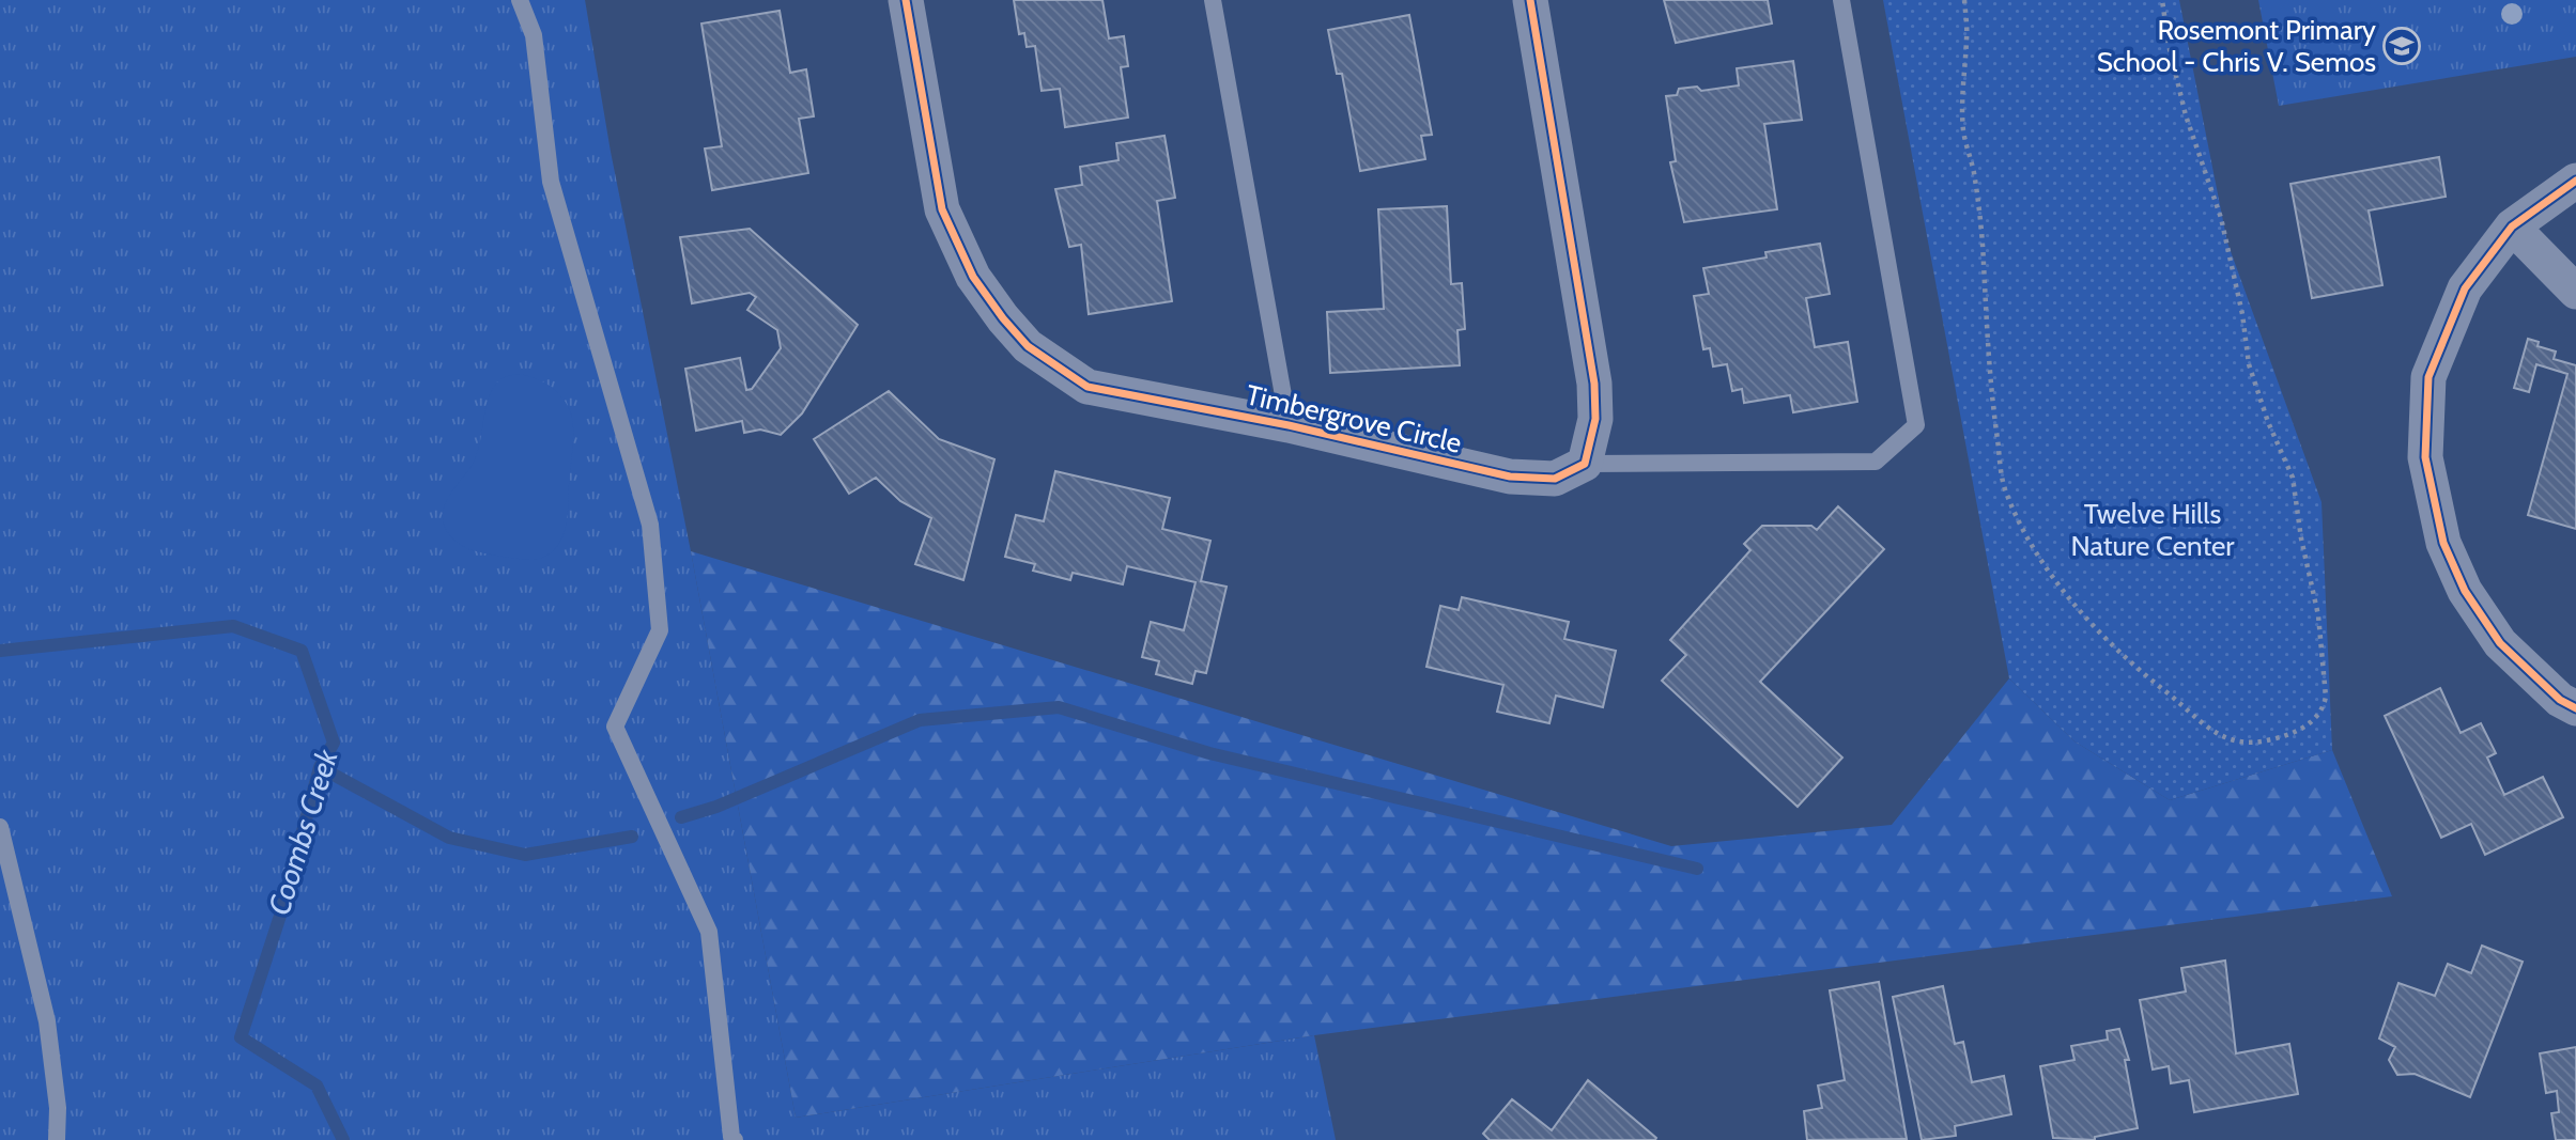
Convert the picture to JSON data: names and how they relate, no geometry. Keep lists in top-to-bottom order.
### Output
{
  "streets": {
    "street": ["Timbergrove Circle"]
  },
  "water": ["Coombs Creek"],
  "parks": ["Twelve Hills Nature Center"],
  "places": {
    "school or university": ["Rosemont Primary School - Chris V. Semos"]
  }
}
